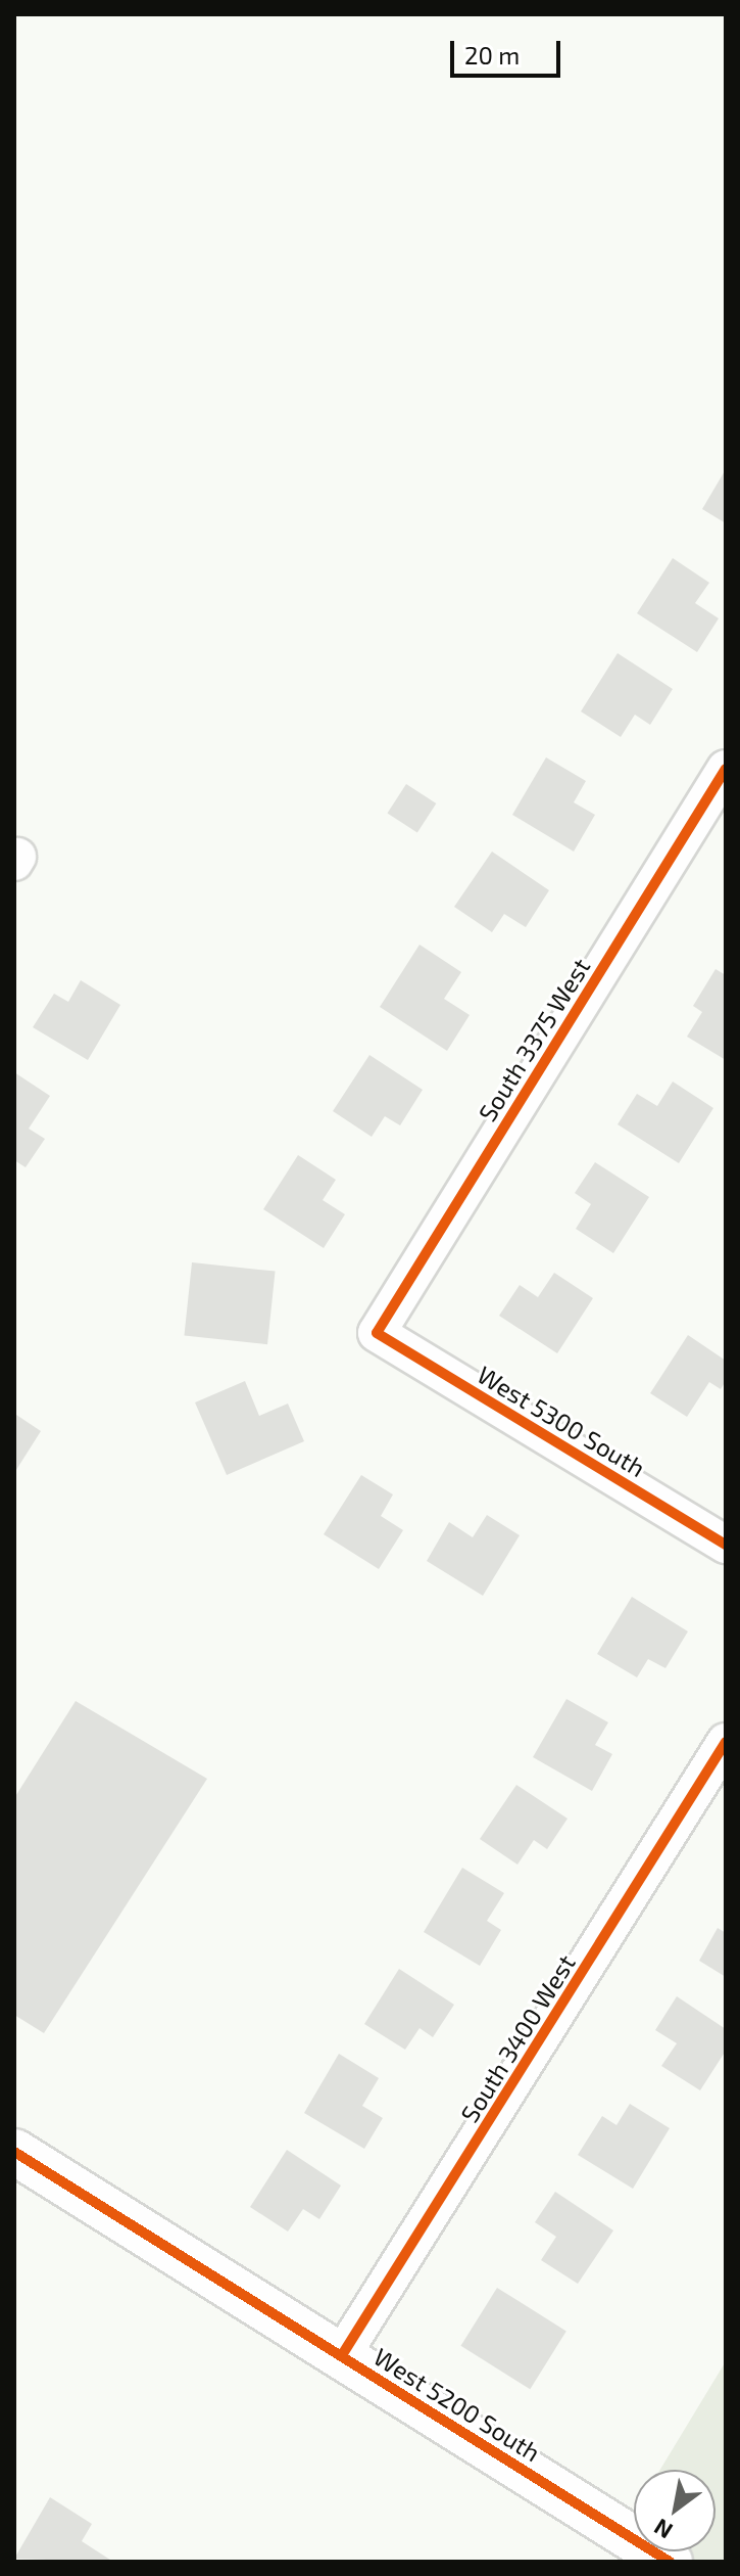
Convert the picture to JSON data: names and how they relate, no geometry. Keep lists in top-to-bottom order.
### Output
{
  "streets": {
    "street": [
      "South 3375 West",
      "West 5300 South",
      "South 3400 West",
      "West 5200 South"
    ]
  },
  "crossings": [
    ["South 3375 West", "West 5300 South"],
    ["South 3400 West", "West 5200 South"]
  ],
  "scale_bar": "20 m",
  "north": "bottom left"
}
